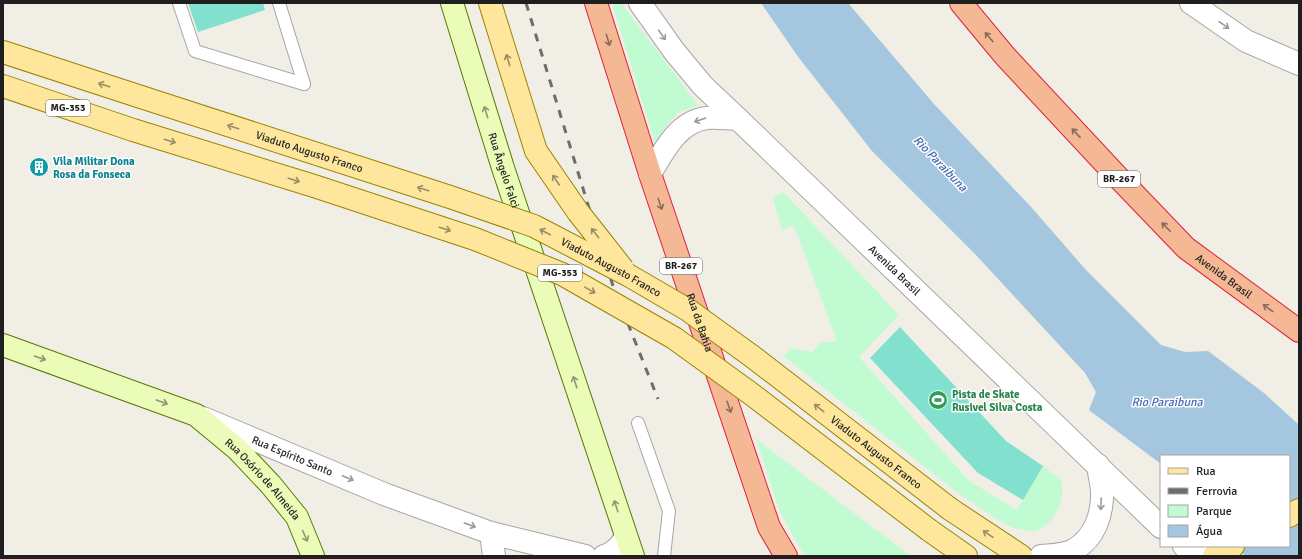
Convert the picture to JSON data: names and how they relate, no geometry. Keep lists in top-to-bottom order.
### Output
{
  "streets": {
    "highway": ["BR-267", "Avenida Brasil", "Rua da Bahia"],
    "main road": [
      "MG-353",
      "Viaduto Augusto Franco",
      "Rua Ângelo Falci",
      "Rua Espírito Santo",
      "Rua Osório de Almeida"
    ]
  },
  "crossings": [
    ["Rua Espírito Santo", "Rua Osório de Almeida"]
  ],
  "one_way": ["Rua da Bahia", "Rua Espírito Santo", "Rua Osório de Almeida"],
  "water": ["Rio Paraibuna"],
  "places": {
    "building": ["Vila Militar Dona Rosa da Fonseca"],
    "sports": ["Pista de Skate Rusivel Silva Costa"]
  },
  "legend": [
    "Rua",
    "Ferrovia",
    "Parque",
    "Água"
  ]
}
